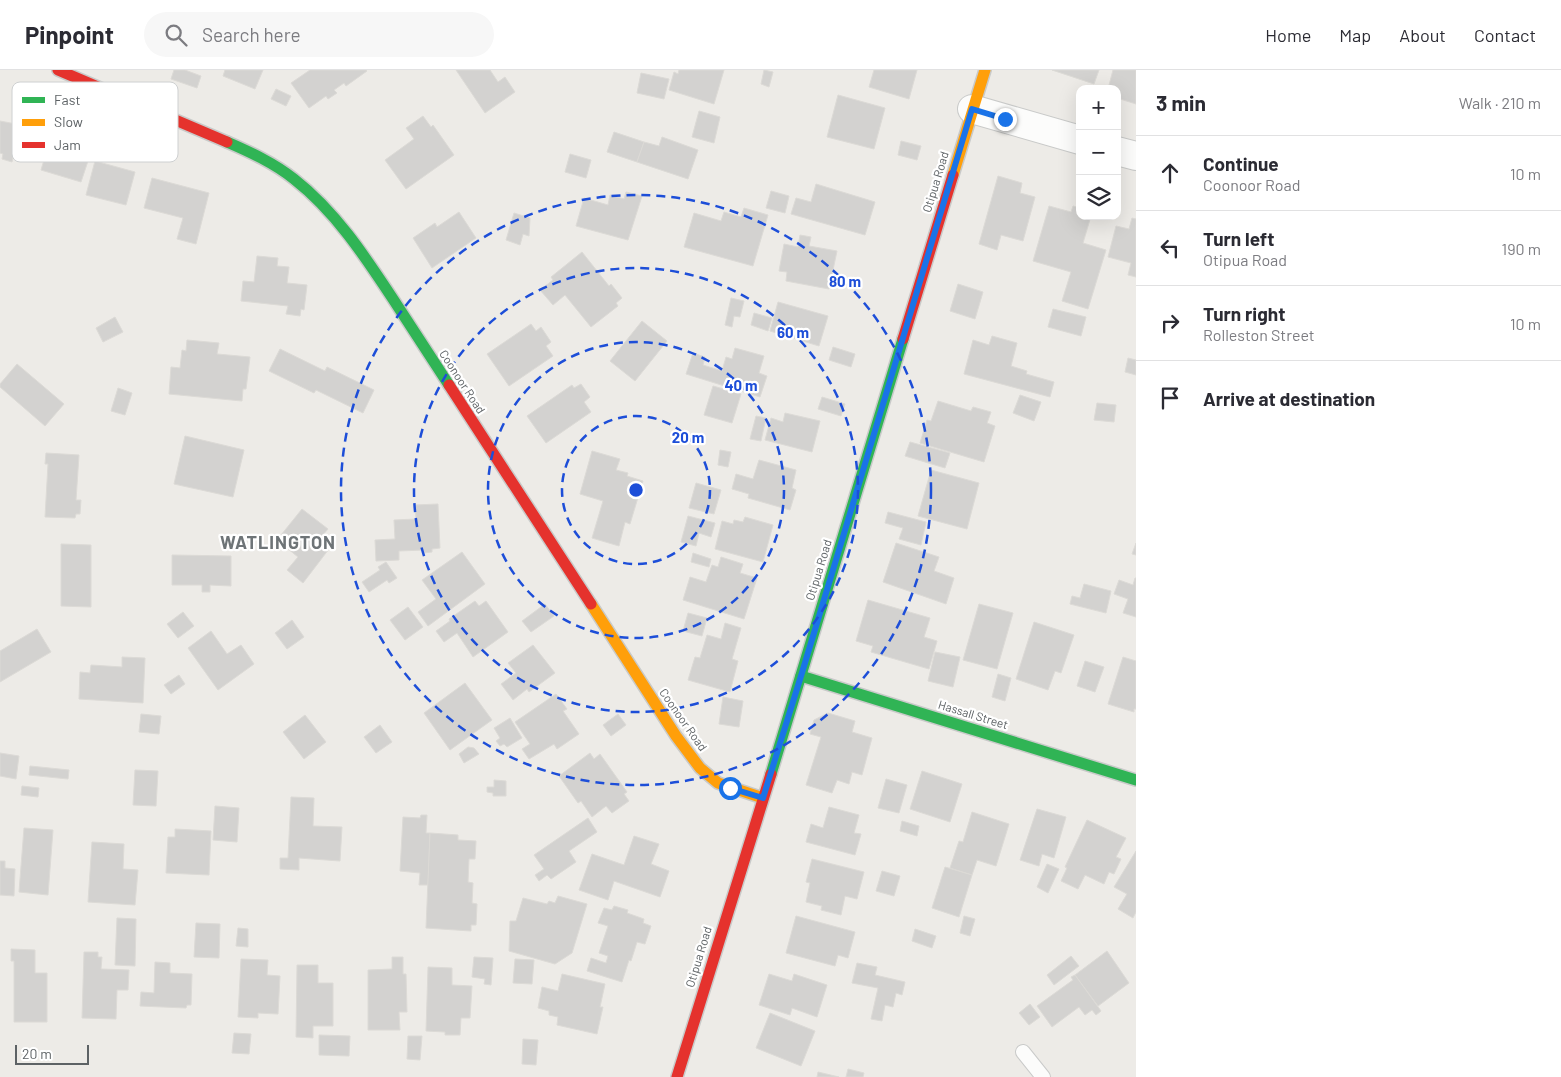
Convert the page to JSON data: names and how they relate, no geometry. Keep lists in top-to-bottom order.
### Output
{
  "streets": {
    "street": ["Otipua Road", "Coonoor Road", "Hassall Street"]
  },
  "crossings": [
    ["Otipua Road", "Coonoor Road"],
    ["Otipua Road", "Hassall Street"]
  ],
  "districts": ["WATLINGTON"],
  "legend": ["Fast", "Slow", "Jam"],
  "scale_bar": "20 m",
  "page": {
    "header": "Pinpoint",
    "search": "Search here",
    "nav": [
      "Home",
      "Map",
      "About",
      "Contact"
    ],
    "heading": ["3 min", "Walk · 210 m"],
    "map_buttons": ["+", "−"],
    "list": [
      ["Continue", "Coonoor Road", "10 m"],
      ["Turn left", "Otipua Road", "190 m"],
      ["Turn right", "Rolleston Street", "10 m"],
      "Arrive at destination"
    ],
    "scale": "20 m"
  },
  "rings": [
    "80 m",
    "60 m",
    "40 m",
    "20 m"
  ]
}
